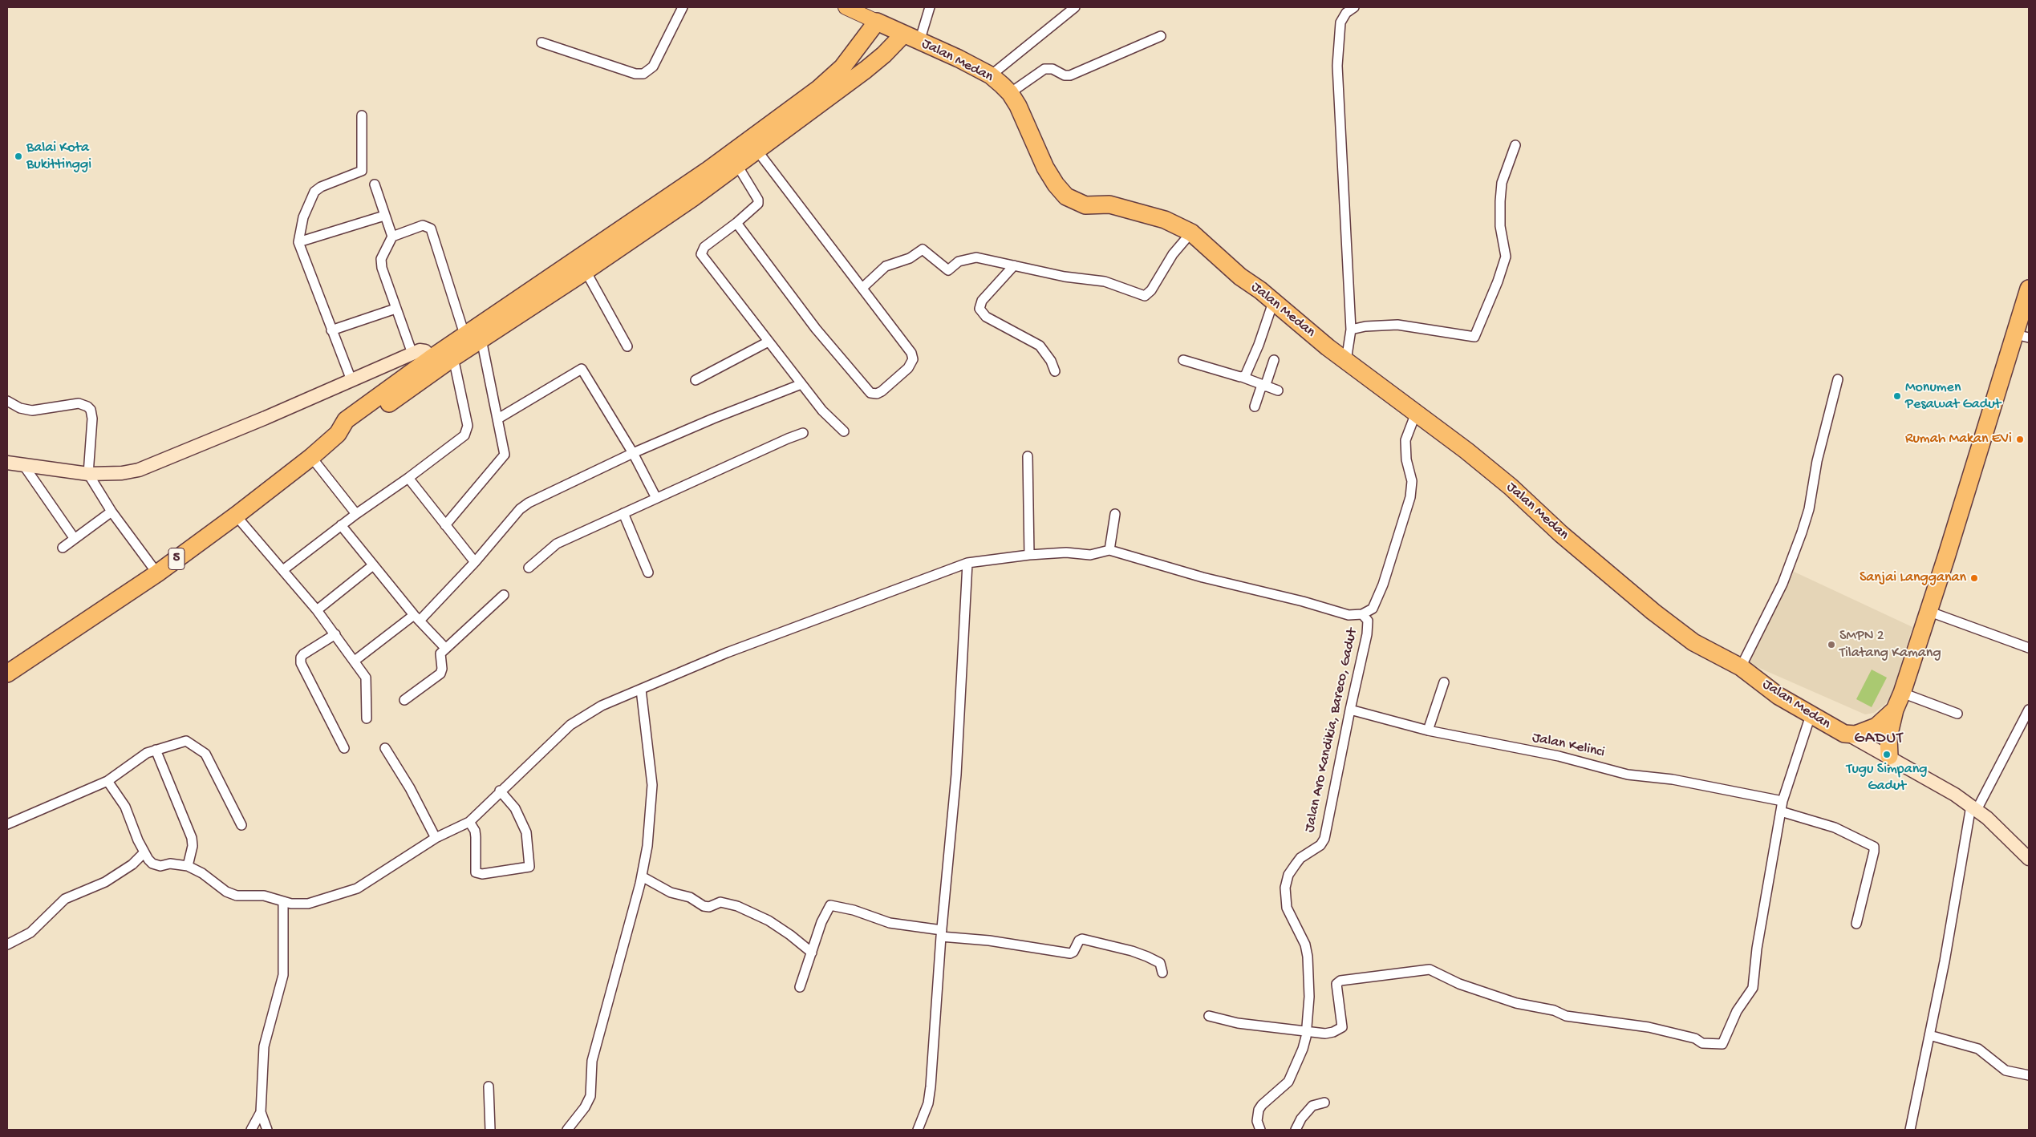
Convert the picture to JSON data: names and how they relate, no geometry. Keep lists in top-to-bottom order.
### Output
{
  "streets": {
    "highway": ["Jalan Medan", "5"],
    "street": ["Jalan Aro Kandikia, Bareco, Gadut", "Jalan Kelinci"]
  },
  "crossings": [
    ["Jalan Aro Kandikia, Bareco, Gadut", "Jalan Kelinci"]
  ],
  "districts": ["GADUT"],
  "places": [
    "Balai Kota Bukittinggi",
    "Monumen Pesawat Gadut",
    "Rumah Makan EVi",
    "Sanjai Langganan",
    "SMPN 2 Tilatang Kamang",
    "Tugu Simpang Gadut"
  ]
}
